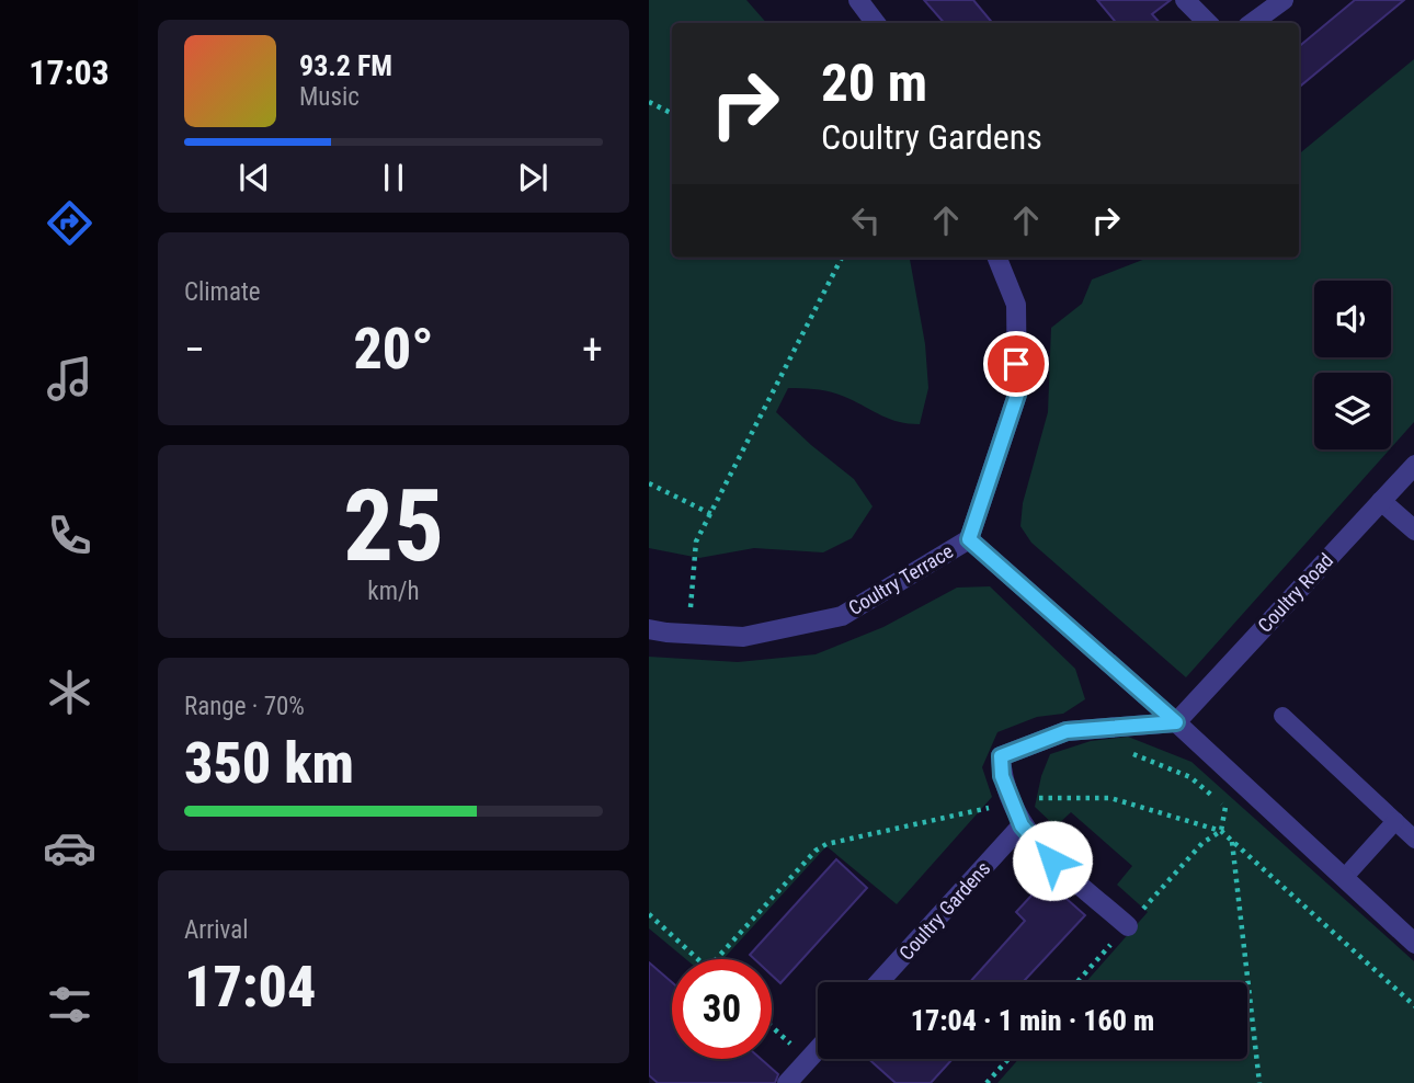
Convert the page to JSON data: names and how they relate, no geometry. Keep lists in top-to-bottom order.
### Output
{
  "streets": {
    "street": ["Coultry Terrace", "Coultry Road", "Coultry Gardens"]
  },
  "crossings": [
    ["Coultry Terrace", "Coultry Road"]
  ],
  "page": {
    "tabs": "17:03",
    "turn": ["20 m", "Coultry Gardens"],
    "song": ["93.2 FM", "Music"],
    "tile": [
      "Climate",
      ["25", "km/h"],
      ["Range · 70%", "350 km"],
      ["Arrival", "17:04"]
    ],
    "heat": ["−", "20°", "+"],
    "limit": "30",
    "trip": "17:04 · 1 min · 160 m"
  }
}
